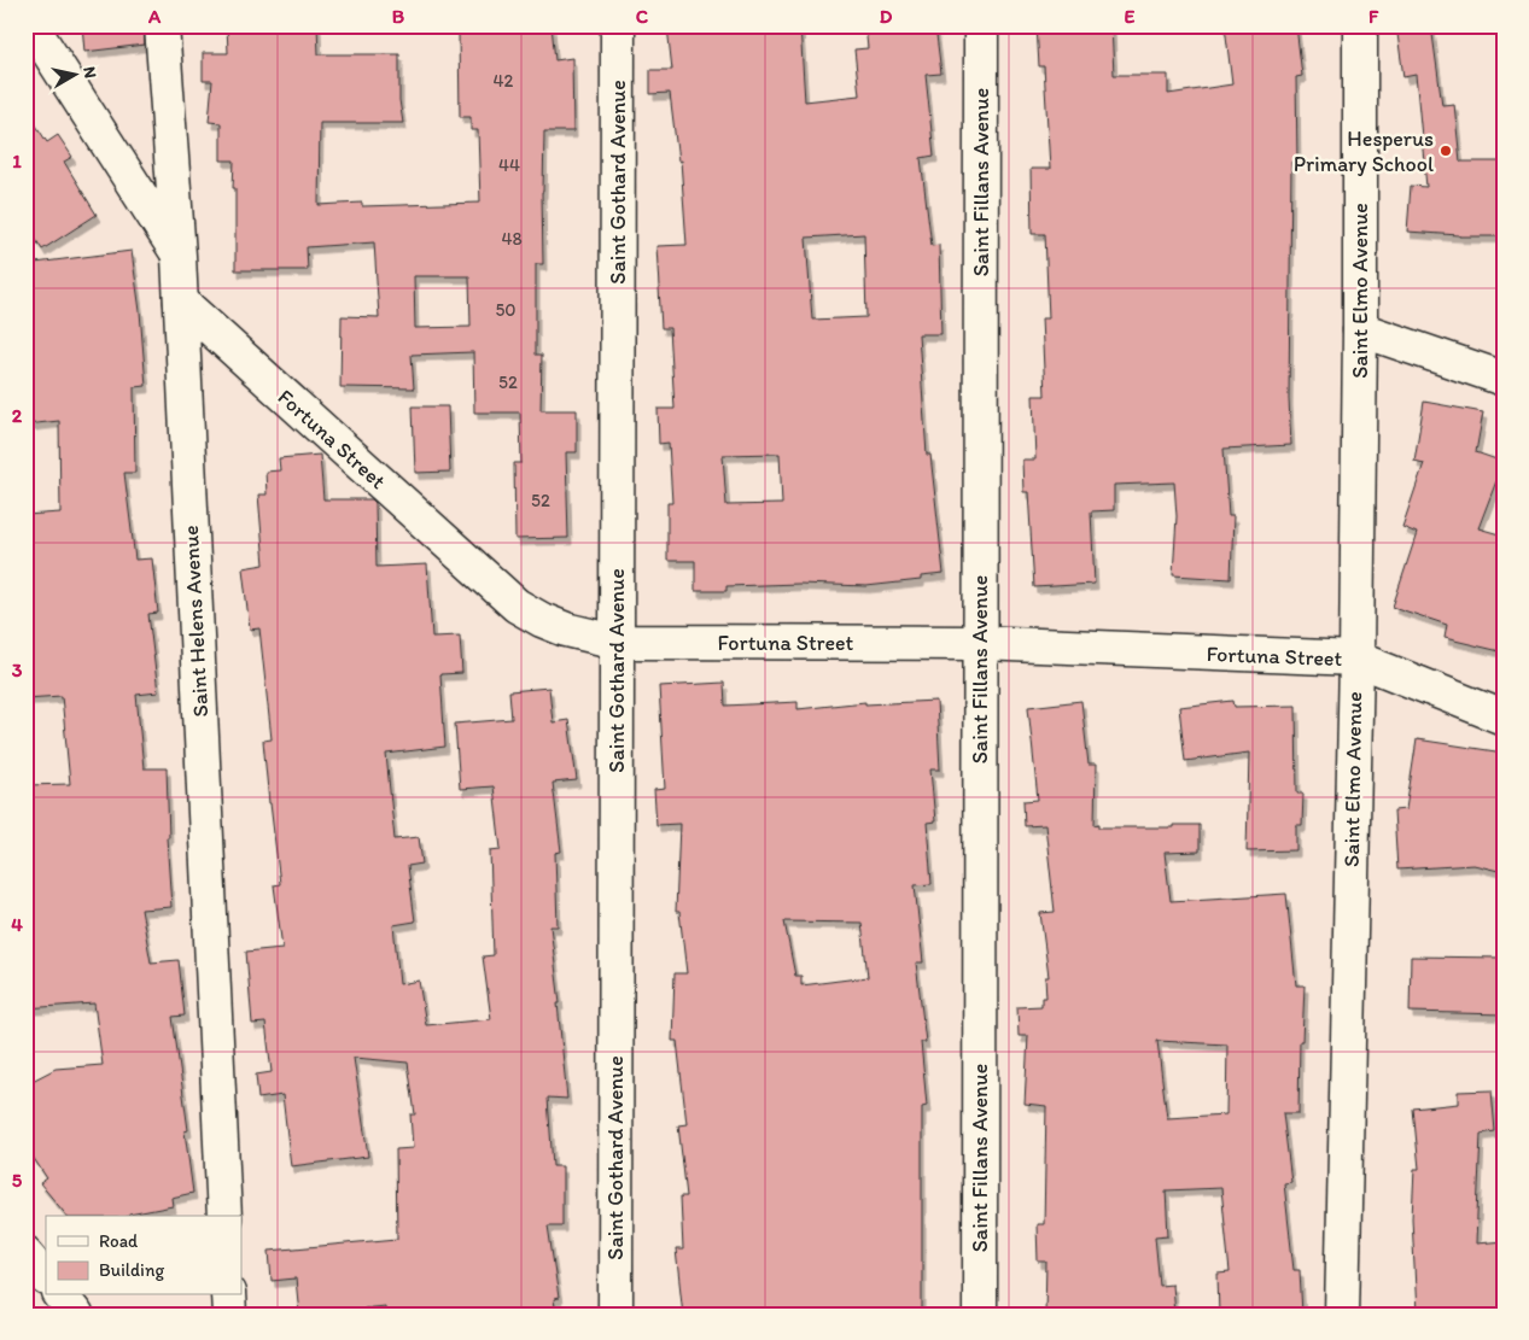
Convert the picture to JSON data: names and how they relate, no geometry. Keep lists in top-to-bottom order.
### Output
{
  "streets": {
    "street": [
      "Saint Gothard Avenue",
      "Saint Fillans Avenue",
      "Saint Elmo Avenue",
      "Fortuna Street",
      "Saint Helens Avenue"
    ]
  },
  "crossings": [
    ["Saint Gothard Avenue", "Fortuna Street"],
    ["Saint Fillans Avenue", "Fortuna Street"],
    ["Saint Elmo Avenue", "Fortuna Street"],
    ["Fortuna Street", "Saint Helens Avenue"]
  ],
  "places": ["Hesperus Primary School"],
  "house_numbers": [
    "42",
    "44",
    "48",
    "50",
    "52",
    "52"
  ],
  "legend": ["Road", "Building"],
  "north": "right",
  "grid": {
    "columns": [
      "A",
      "B",
      "C",
      "D",
      "E",
      "F"
    ],
    "rows": [
      "1",
      "2",
      "3",
      "4",
      "5"
    ]
  }
}
